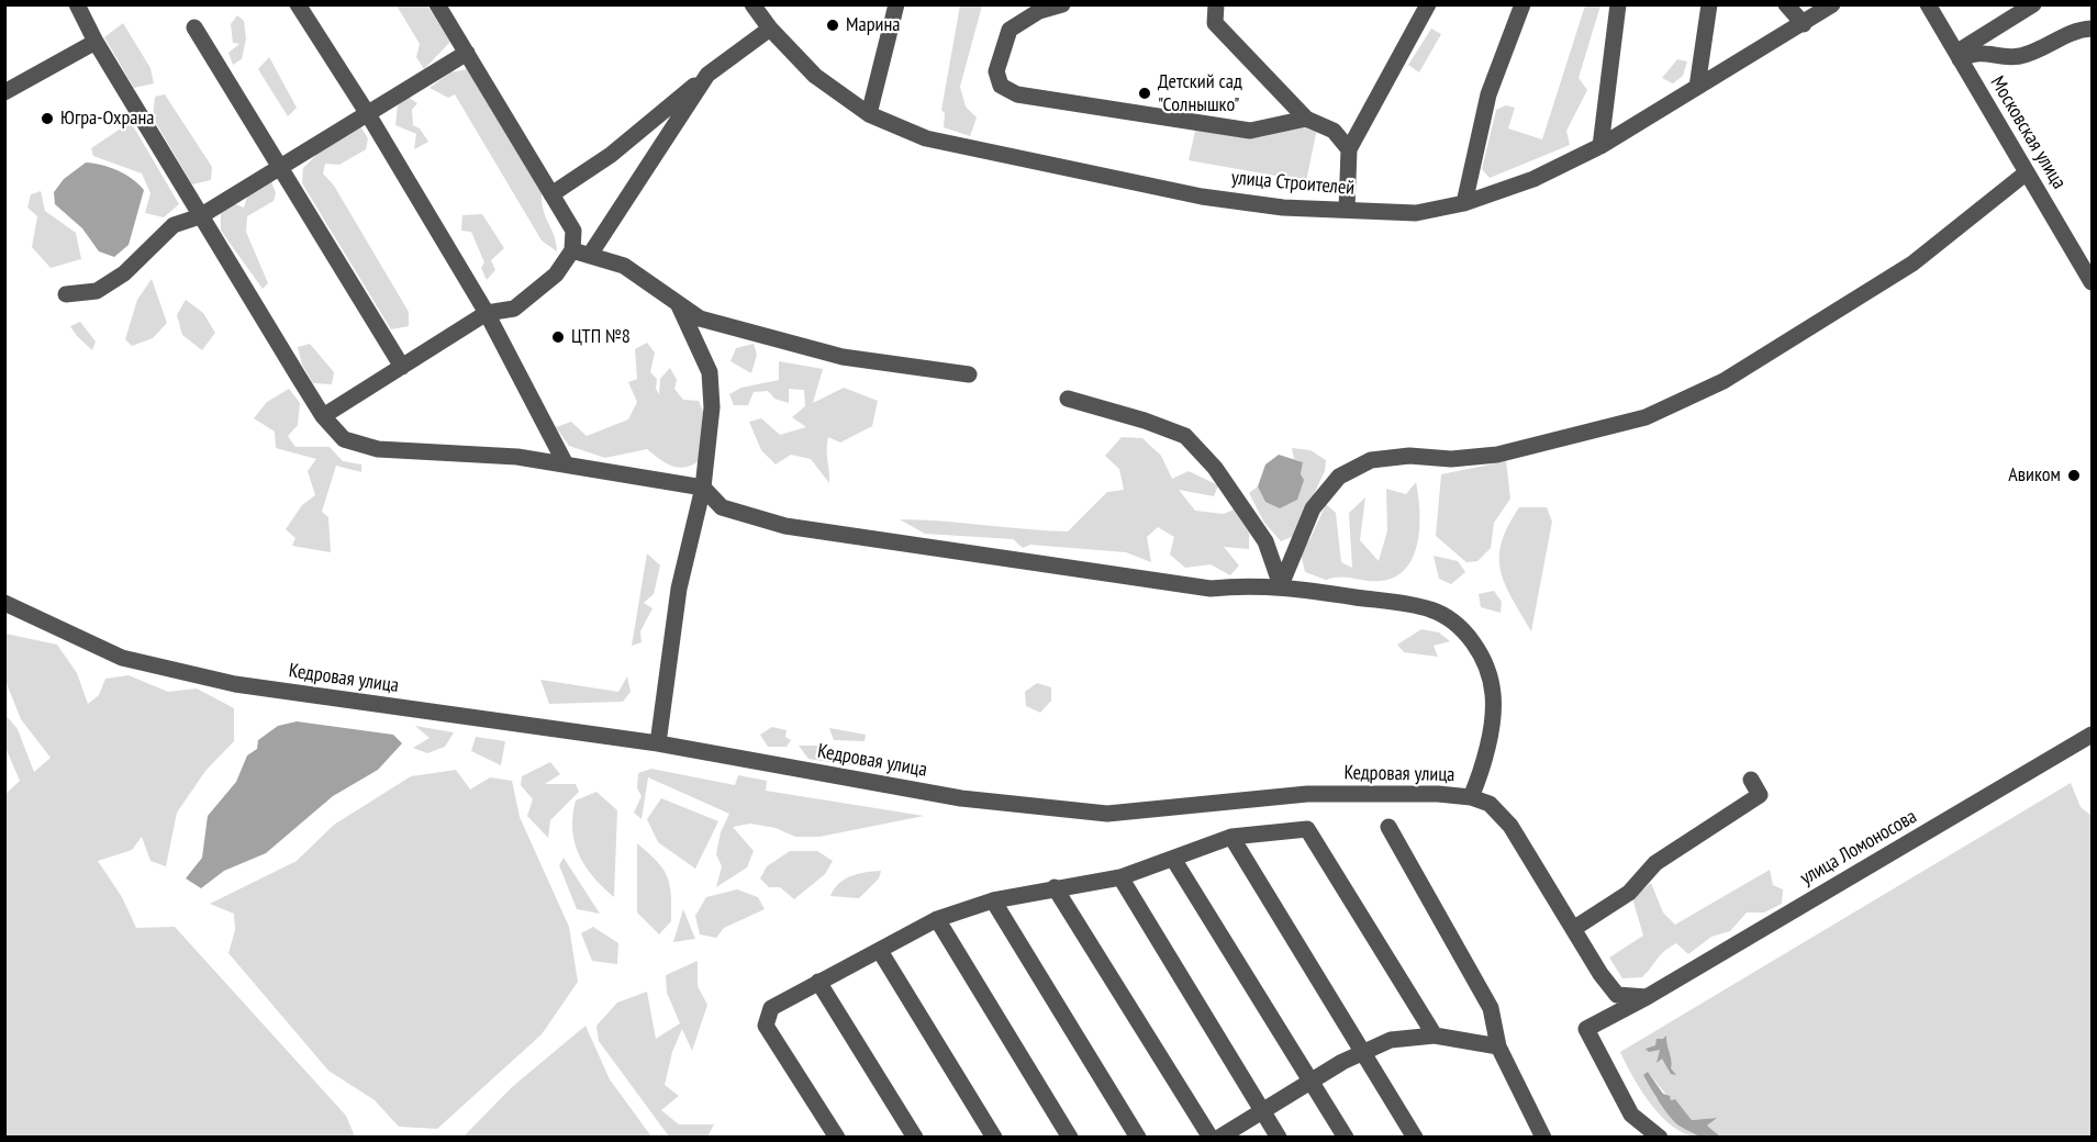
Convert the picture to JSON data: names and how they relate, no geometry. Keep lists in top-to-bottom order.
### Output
{
  "streets": {
    "street": [
      "Московская улица",
      "улица Строителей",
      "Кедровая улица",
      "улица Ломоносова"
    ]
  },
  "crossings": [
    ["Кедровая улица", "улица Ломоносова"]
  ],
  "places": [
    "Марина",
    "Детский сад \"Солнышко\"",
    "Югра-Охрана",
    "ЦТП №8",
    "Авиком"
  ]
}
